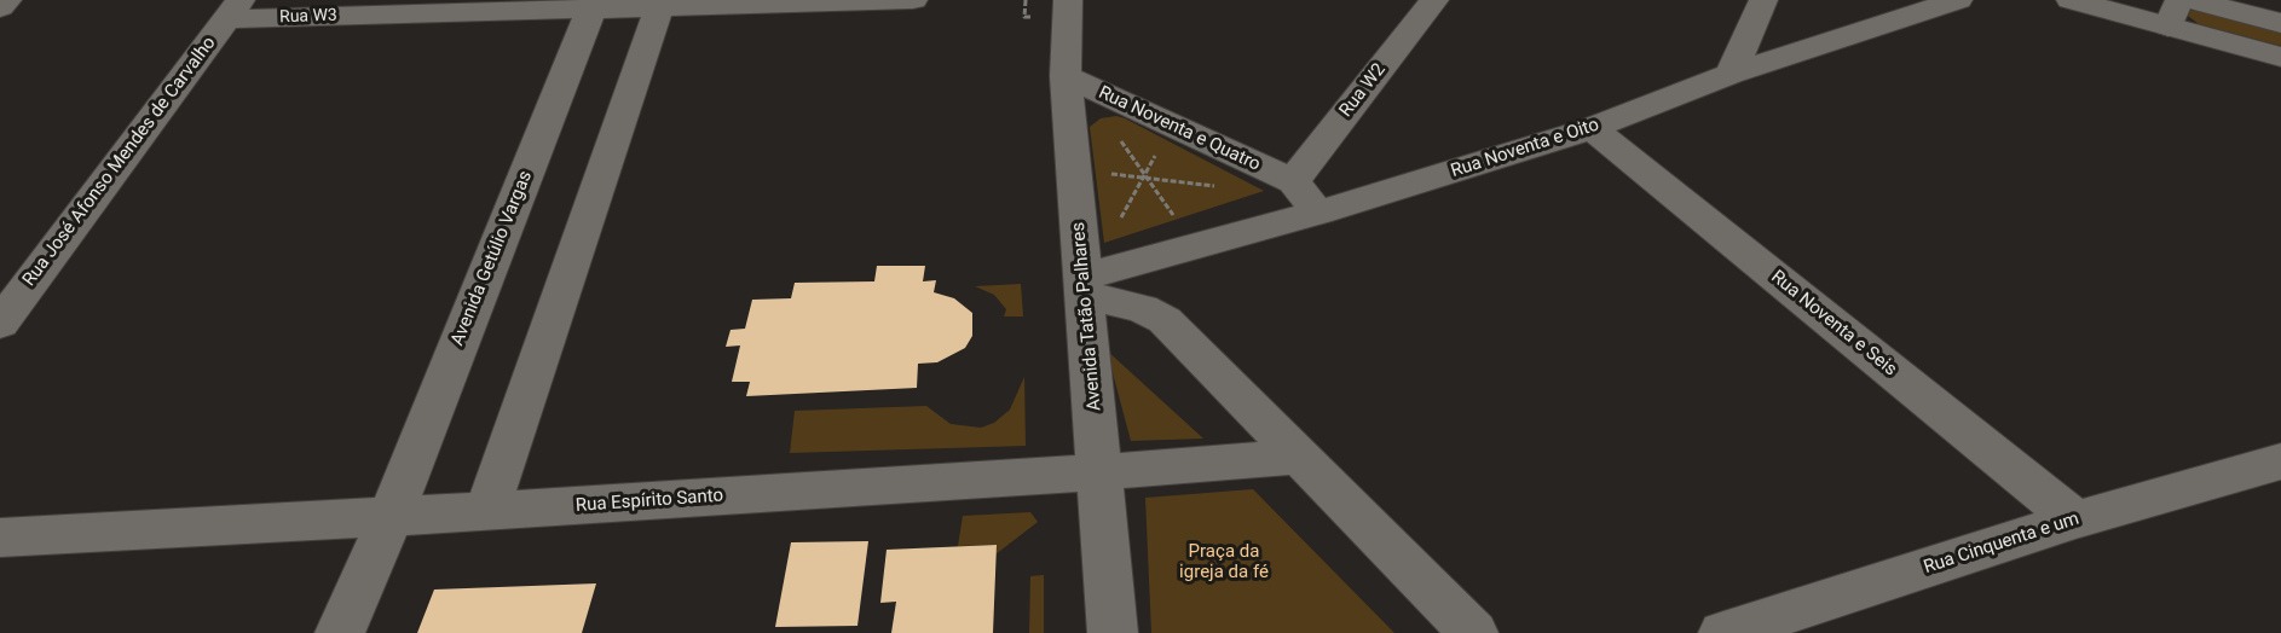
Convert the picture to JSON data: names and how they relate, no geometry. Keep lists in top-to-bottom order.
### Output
{
  "streets": {
    "street": [
      "Rua W3",
      "Rua W2",
      "Rua Noventa e Quatro",
      "Rua Noventa e Oito",
      "Rua José Afonso Mendes de Carvalho",
      "Avenida Getúlio Vargas",
      "Avenida Tatão Palhares",
      "Rua Noventa e Seis",
      "Rua Espírito Santo",
      "Rua Cinquenta e um"
    ]
  },
  "crossings": [
    ["Rua W3", "Rua José Afonso Mendes de Carvalho"],
    ["Rua W3", "Avenida Getúlio Vargas"],
    ["Rua W2", "Rua Noventa e Quatro"],
    ["Rua Noventa e Quatro", "Avenida Tatão Palhares"],
    ["Rua Noventa e Oito", "Avenida Tatão Palhares"],
    ["Rua Noventa e Oito", "Rua Noventa e Seis"],
    ["Avenida Getúlio Vargas", "Rua Espírito Santo"],
    ["Avenida Tatão Palhares", "Rua Espírito Santo"],
    ["Rua Noventa e Seis", "Rua Cinquenta e um"]
  ],
  "parks": ["Praça da igreja da fé"]
}
